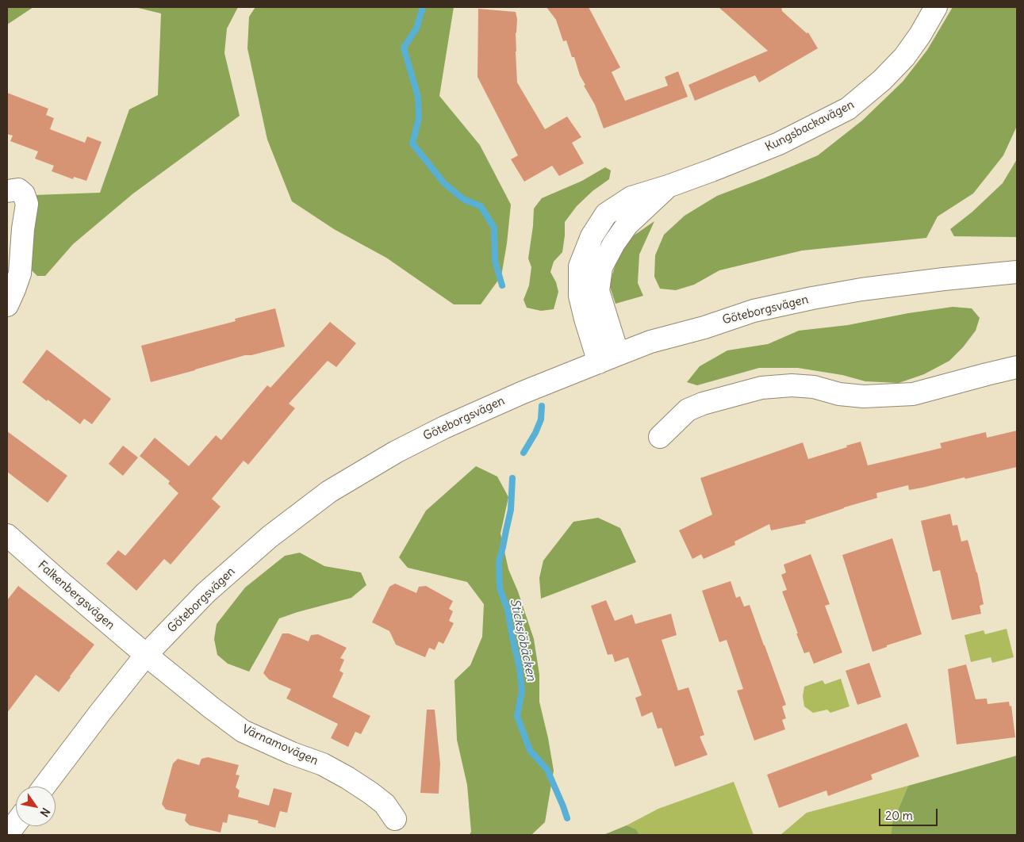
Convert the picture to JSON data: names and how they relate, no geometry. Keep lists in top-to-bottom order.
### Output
{
  "streets": {
    "street": [
      "Kungsbackavägen",
      "Göteborgsvägen",
      "Falkenbergsvägen",
      "Värnamovägen"
    ]
  },
  "crossings": [
    ["Kungsbackavägen", "Göteborgsvägen"],
    ["Göteborgsvägen", "Falkenbergsvägen"],
    ["Göteborgsvägen", "Värnamovägen"],
    ["Falkenbergsvägen", "Värnamovägen"]
  ],
  "water": ["Sticksjöbäcken"],
  "scale_bar": "20 m",
  "north": "bottom right"
}
